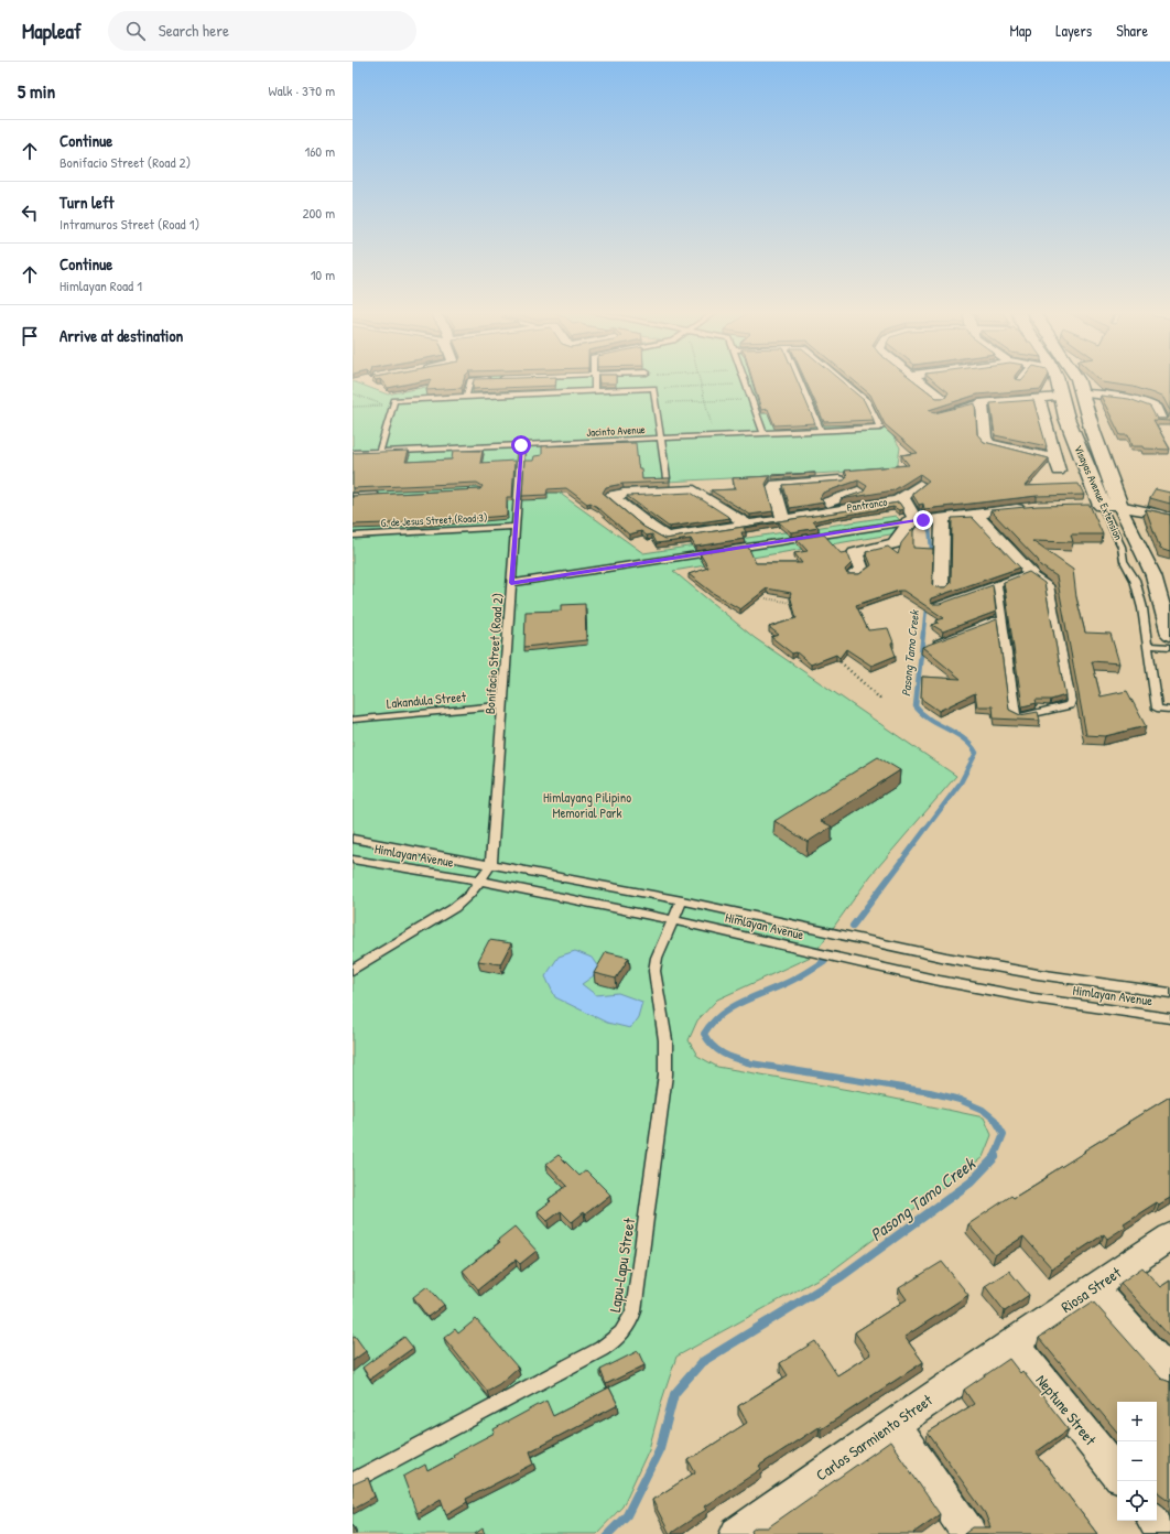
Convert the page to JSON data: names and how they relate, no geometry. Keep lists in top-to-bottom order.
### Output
{
  "streets": {
    "street": [
      "Visayas Avenue Extension",
      "Pantranco",
      "Riosa Street",
      "Neptune Street",
      "Carlos Sarmiento Street"
    ],
    "lane": [
      "Jacinto Avenue",
      "G. de Jesus Street (Road 3)",
      "Bonifacio Street (Road 2)",
      "Lakandula Street",
      "Himlayan Avenue",
      "Lapu-Lapu Street"
    ]
  },
  "crossings": [
    ["Jacinto Avenue", "Bonifacio Street (Road 2)"],
    ["G. de Jesus Street (Road 3)", "Bonifacio Street (Road 2)"],
    ["Bonifacio Street (Road 2)", "Lakandula Street"],
    ["Bonifacio Street (Road 2)", "Himlayan Avenue"],
    ["Himlayan Avenue", "Lapu-Lapu Street"],
    ["Riosa Street", "Neptune Street"],
    ["Riosa Street", "Carlos Sarmiento Street"],
    ["Neptune Street", "Carlos Sarmiento Street"]
  ],
  "water": ["Pasong Tamo Creek"],
  "parks": ["Himlayang Pilipino Memorial Park"],
  "page": {
    "header": "Mapleaf",
    "search": "Search here",
    "nav": ["Map", "Layers", "Share"],
    "heading": ["5 min", "Walk · 370 m"],
    "list": [
      ["Continue", "Bonifacio Street (Road 2)", "160 m"],
      ["Turn left", "Intramuros Street (Road 1)", "200 m"],
      ["Continue", "Himlayan Road 1", "10 m"],
      "Arrive at destination"
    ],
    "map_buttons": ["+", "−"]
  }
}
